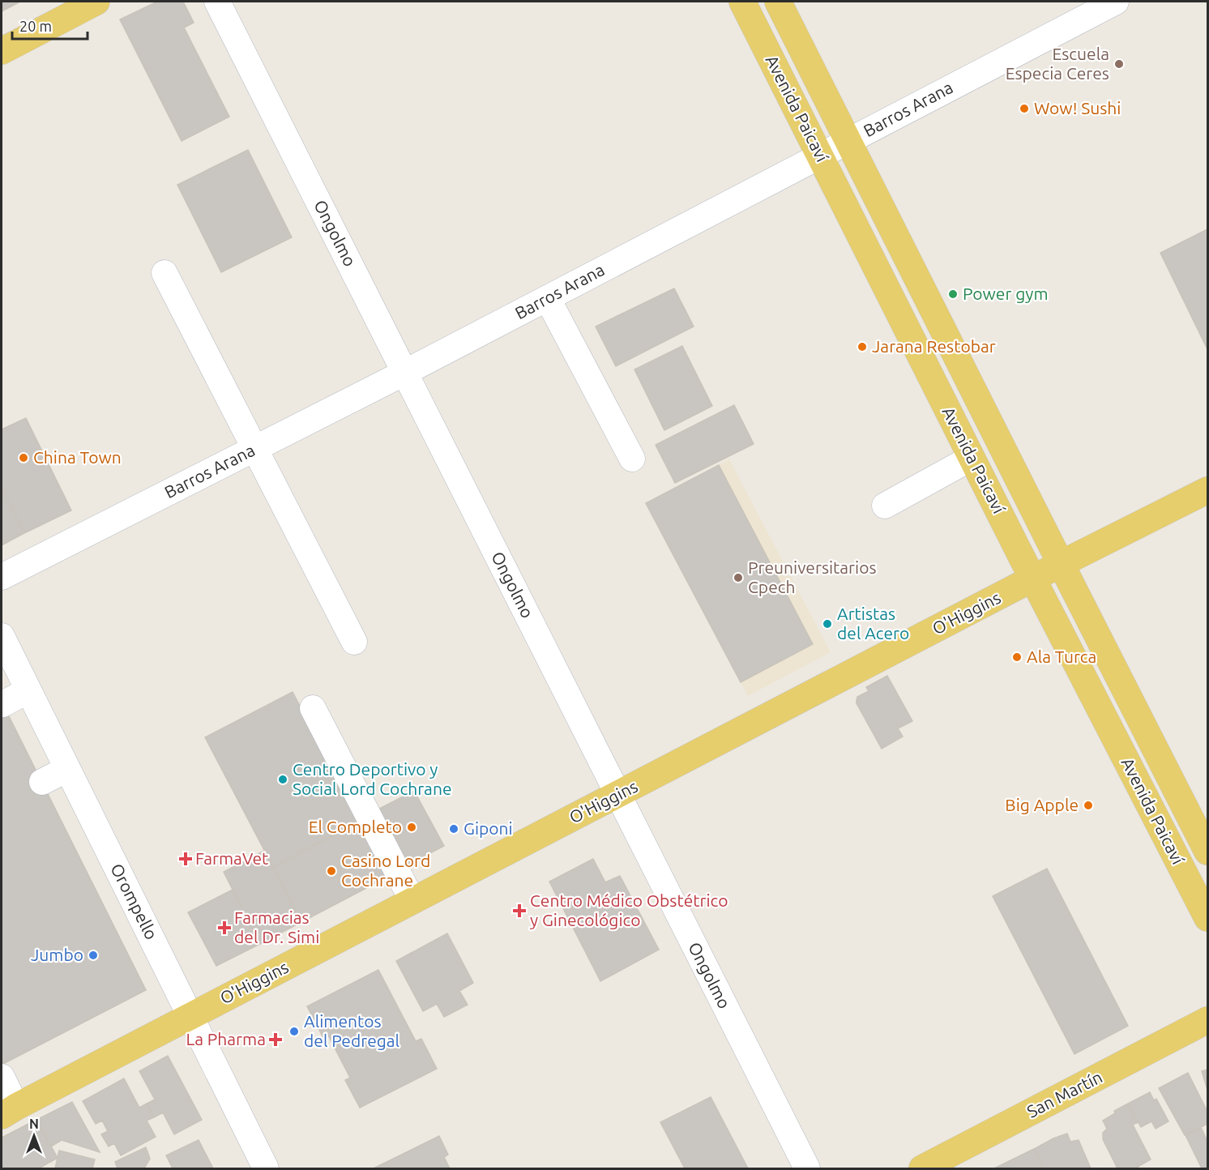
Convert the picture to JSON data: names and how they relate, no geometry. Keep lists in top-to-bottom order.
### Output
{
  "streets": {
    "main road": ["Avenida Paicaví", "O'Higgins", "San Martín"],
    "street": ["Barros Arana", "Ongolmo", "Orompello"]
  },
  "crossings": [
    ["Avenida Paicaví", "Barros Arana"],
    ["Avenida Paicaví", "O'Higgins"],
    ["Barros Arana", "Ongolmo"],
    ["Ongolmo", "O'Higgins"],
    ["O'Higgins", "Orompello"]
  ],
  "places": {
    "other": [
      "Escuela Especia Ceres",
      "Wow! Sushi",
      "Power gym",
      "Jarana Restobar",
      "China Town",
      "Preuniversitarios Cpech",
      "Artistas del Acero",
      "Ala Turca",
      "Centro Deportivo y Social Lord Cochrane",
      "Big Apple",
      "El Completo",
      "Giponi",
      "Casino Lord Cochrane",
      "Jumbo",
      "Alimentos del Pedregal"
    ],
    "health": [
      "FarmaVet",
      "Centro Médico Obstétrico y Ginecológico",
      "Farmacias del Dr. Simi",
      "La Pharma"
    ]
  },
  "scale_bar": "20 m",
  "north": "top"
}
